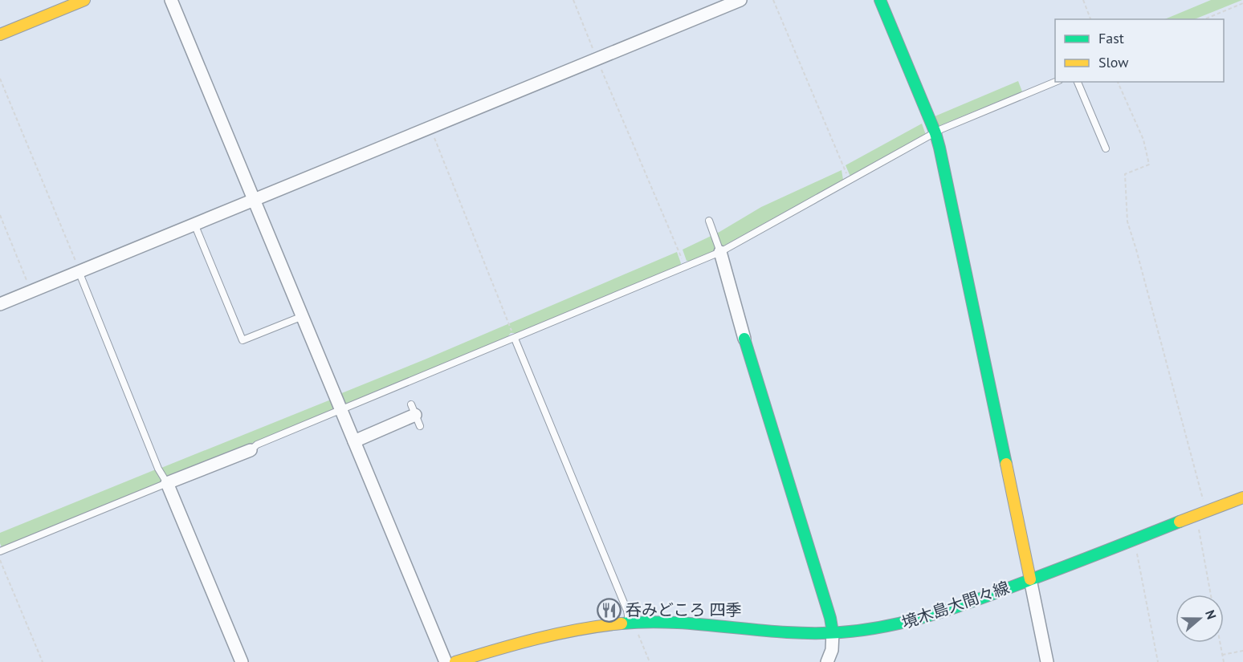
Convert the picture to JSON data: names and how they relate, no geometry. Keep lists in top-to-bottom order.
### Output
{
  "streets": {
    "street": ["境木島大間々線"]
  },
  "places": {
    "restaurant": ["呑みどころ 四季"]
  },
  "legend": ["Fast", "Slow"],
  "north": "right"
}
